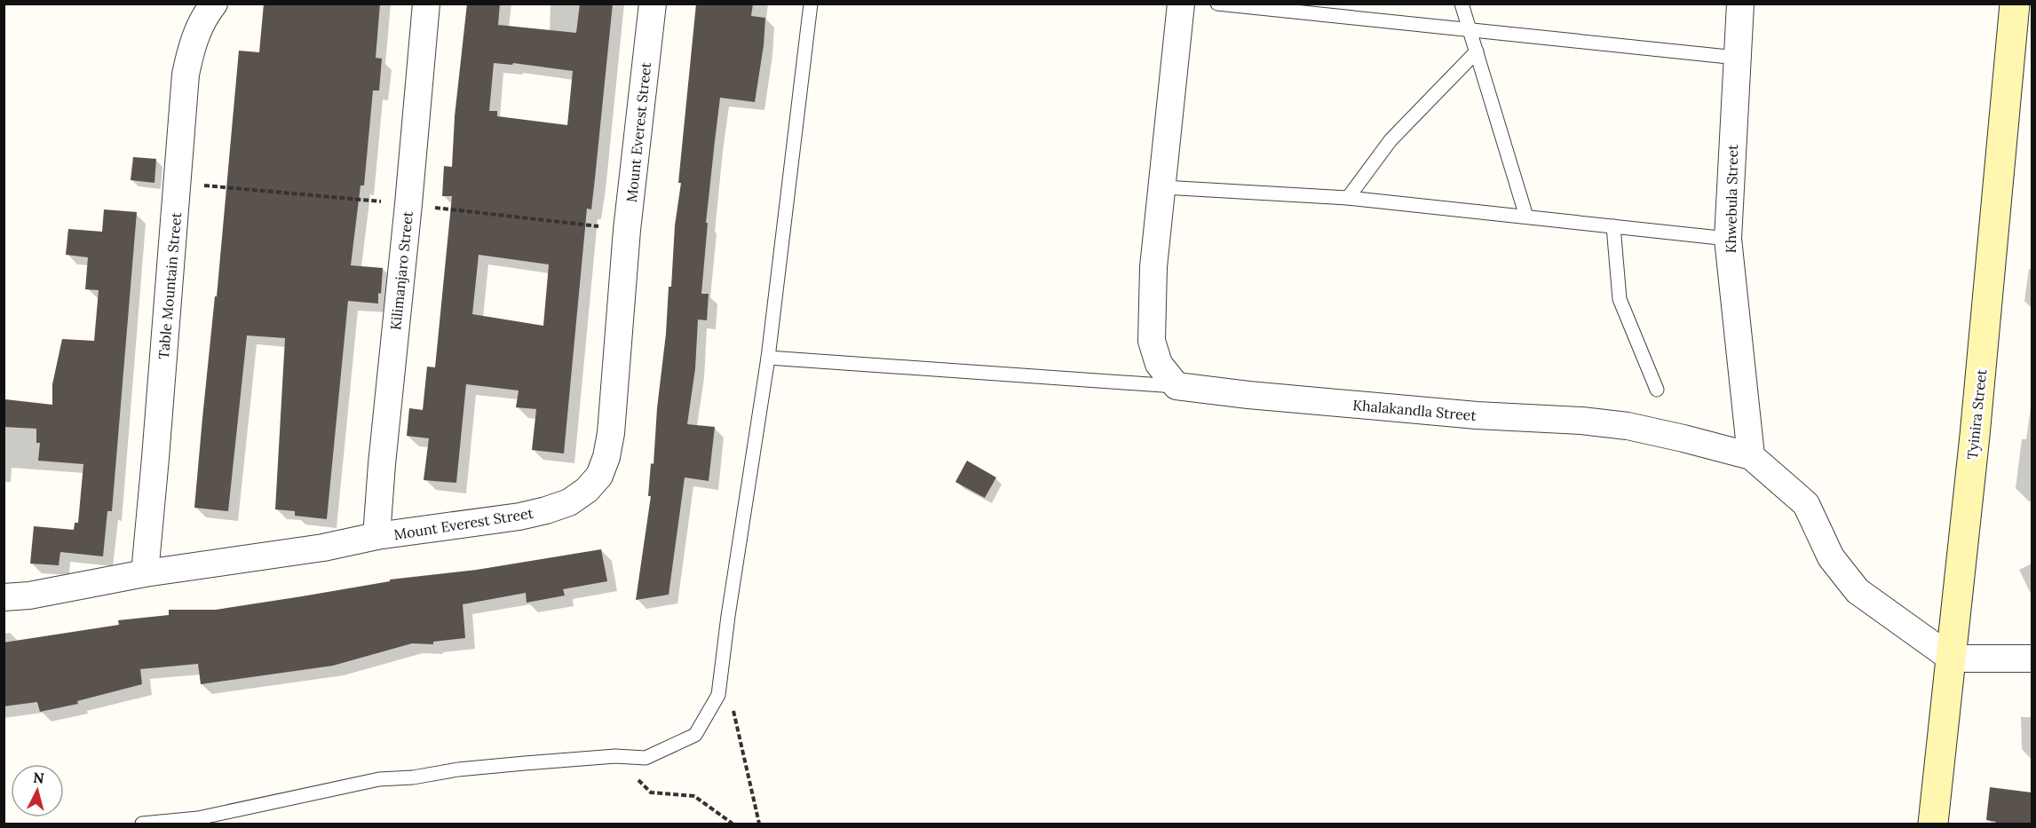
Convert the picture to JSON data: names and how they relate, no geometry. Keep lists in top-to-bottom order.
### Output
{
  "streets": {
    "street": [
      "Mount Everest Street",
      "Khwebula Street",
      "Kilimanjaro Street",
      "Table Mountain Street",
      "Khalakandla Street",
      "Tyinira Street"
    ]
  },
  "crossings": [
    ["Mount Everest Street", "Kilimanjaro Street"],
    ["Mount Everest Street", "Table Mountain Street"],
    ["Khwebula Street", "Khalakandla Street"],
    ["Khalakandla Street", "Tyinira Street"]
  ],
  "north": "top"
}
